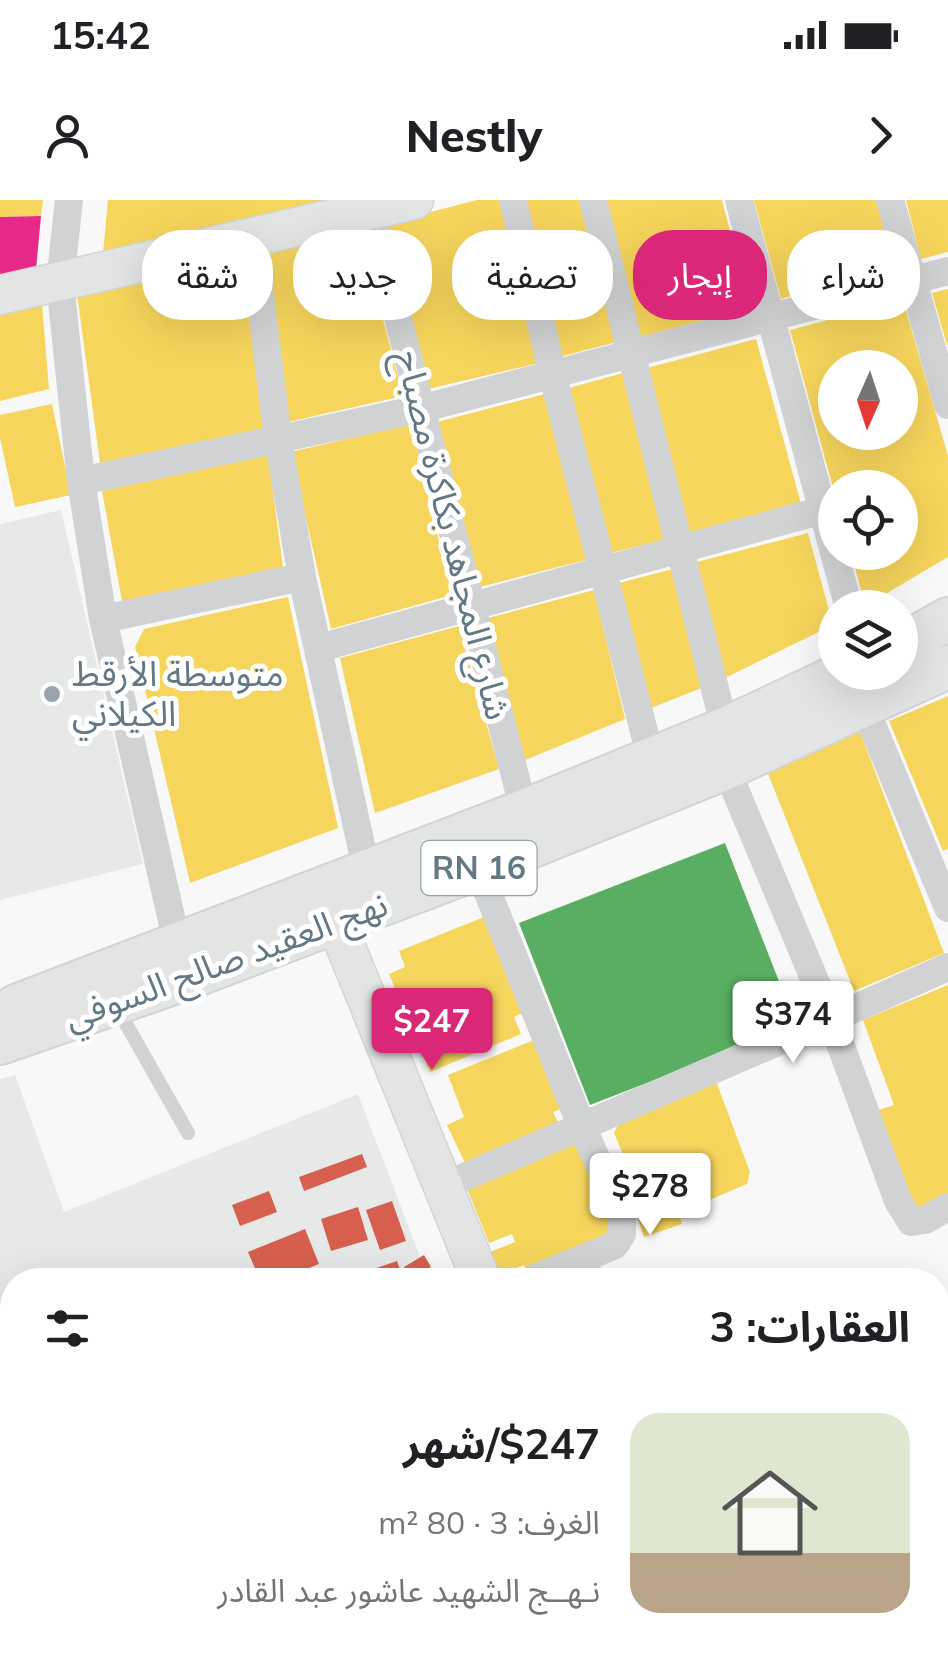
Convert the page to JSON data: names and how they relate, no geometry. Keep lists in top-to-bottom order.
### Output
{
  "streets": {
    "main road": ["RN 16", "نهج العقيد صالح السوفي"],
    "street": ["شارع المجاهد بكاكرة مصباح"]
  },
  "crossings": [
    ["شارع المجاهد بكاكرة مصباح", "نهج العقيد صالح السوفي"]
  ],
  "places": ["متوسطة الأرقط الكيلاني"],
  "north": "bottom",
  "page": {
    "status": "15:42",
    "header": "Nestly",
    "chip": [
      "شراء",
      "إيجار",
      "تصفية",
      "جديد",
      "شقة"
    ],
    "price": ["$374", "$247", "$278"],
    "heading": "العقارات: 3",
    "list": [
      {
        "name": "$247/شهر",
        "note": "الغرف: 3 · 80 m² · نـهــج الشهيد عاشور عبد القادر"
      }
    ]
  }
}
